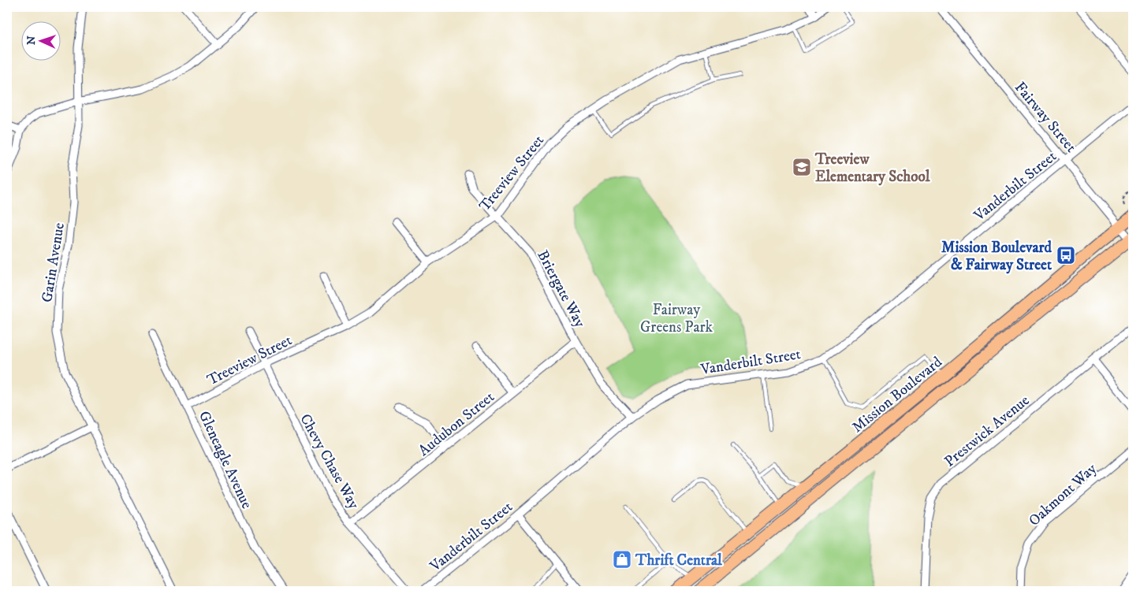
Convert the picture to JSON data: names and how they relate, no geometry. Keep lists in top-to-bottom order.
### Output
{
  "streets": {
    "main road": ["Mission Boulevard"],
    "street": [
      "Fairway Street",
      "Treeview Street",
      "Vanderbilt Street",
      "Garin Avenue",
      "Briergate Way",
      "Audubon Street",
      "Prestwick Avenue",
      "Gleneagle Avenue",
      "Chevy Chase Way",
      "Oakmont Way"
    ]
  },
  "crossings": [
    ["Fairway Street", "Vanderbilt Street"],
    ["Fairway Street", "Mission Boulevard"],
    ["Treeview Street", "Briergate Way"],
    ["Treeview Street", "Gleneagle Avenue"],
    ["Treeview Street", "Chevy Chase Way"],
    ["Vanderbilt Street", "Briergate Way"],
    ["Briergate Way", "Audubon Street"],
    ["Audubon Street", "Chevy Chase Way"]
  ],
  "parks": ["Fairway Greens Park"],
  "places": {
    "school or university": ["Treeview Elementary School"],
    "bus stop": ["Mission Boulevard & Fairway Street"],
    "shop": ["Thrift Central"]
  },
  "north": "left"
}
